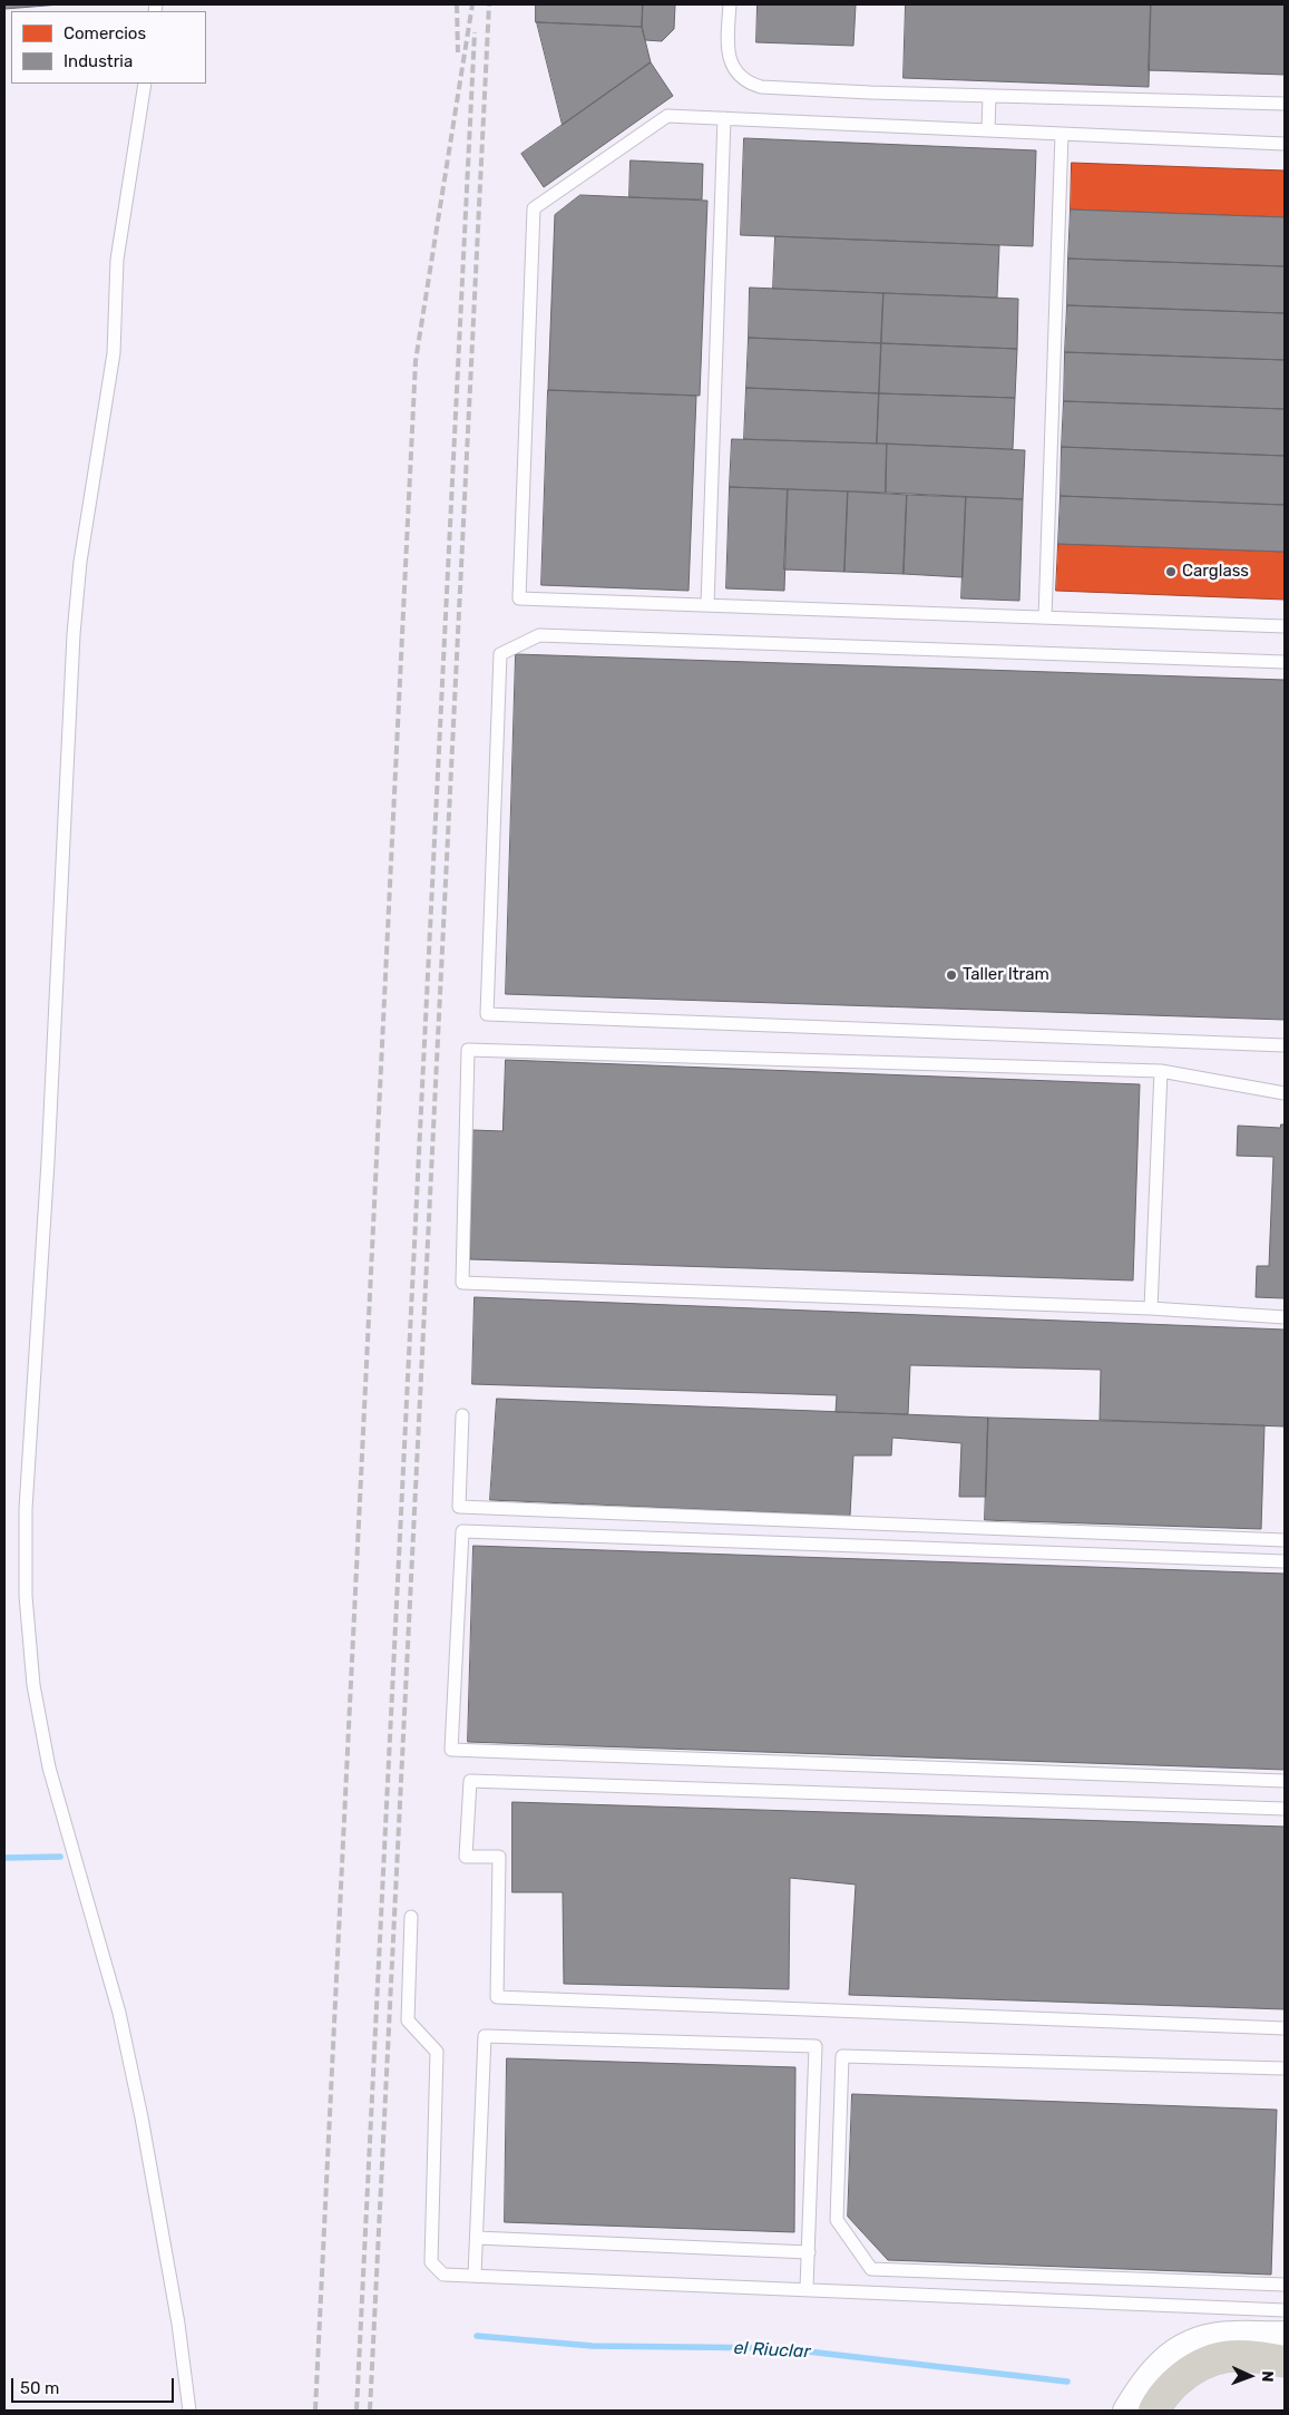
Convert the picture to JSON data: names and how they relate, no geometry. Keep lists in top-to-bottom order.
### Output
{
  "water": ["el Riuclar"],
  "places": ["Carglass", "Taller Itram"],
  "legend": ["Comercios", "Industria"],
  "scale_bar": "50 m",
  "north": "right"
}
